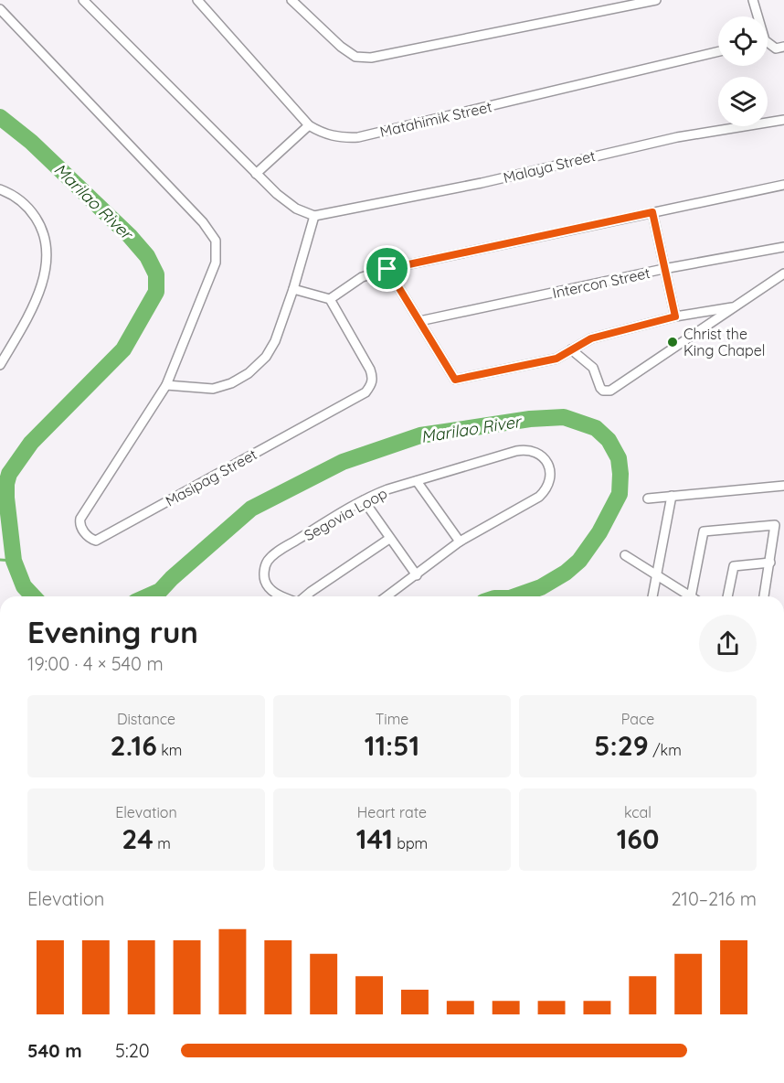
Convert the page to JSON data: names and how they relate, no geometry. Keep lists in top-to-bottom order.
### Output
{
  "streets": {
    "street": [
      "Matahimik Street",
      "Malaya Street",
      "Intercon Street",
      "Masipag Street",
      "Segovia Loop"
    ]
  },
  "water": ["Marilao River"],
  "places": ["Christ the King Chapel"],
  "page": {
    "heading": ["Evening run", "19:00 · 4 × 540 m"],
    "stats": [
      ["Distance", "2.16 km"],
      ["Time", "11:51"],
      ["Pace", "5:29 /km"],
      ["Elevation", "24 m"],
      ["Heart rate", "141 bpm"],
      ["kcal", "160"]
    ],
    "chart": ["Elevation", "210–216 m"],
    "list": [
      {
        "name": "540 m",
        "note": "5:20"
      }
    ]
  }
}
